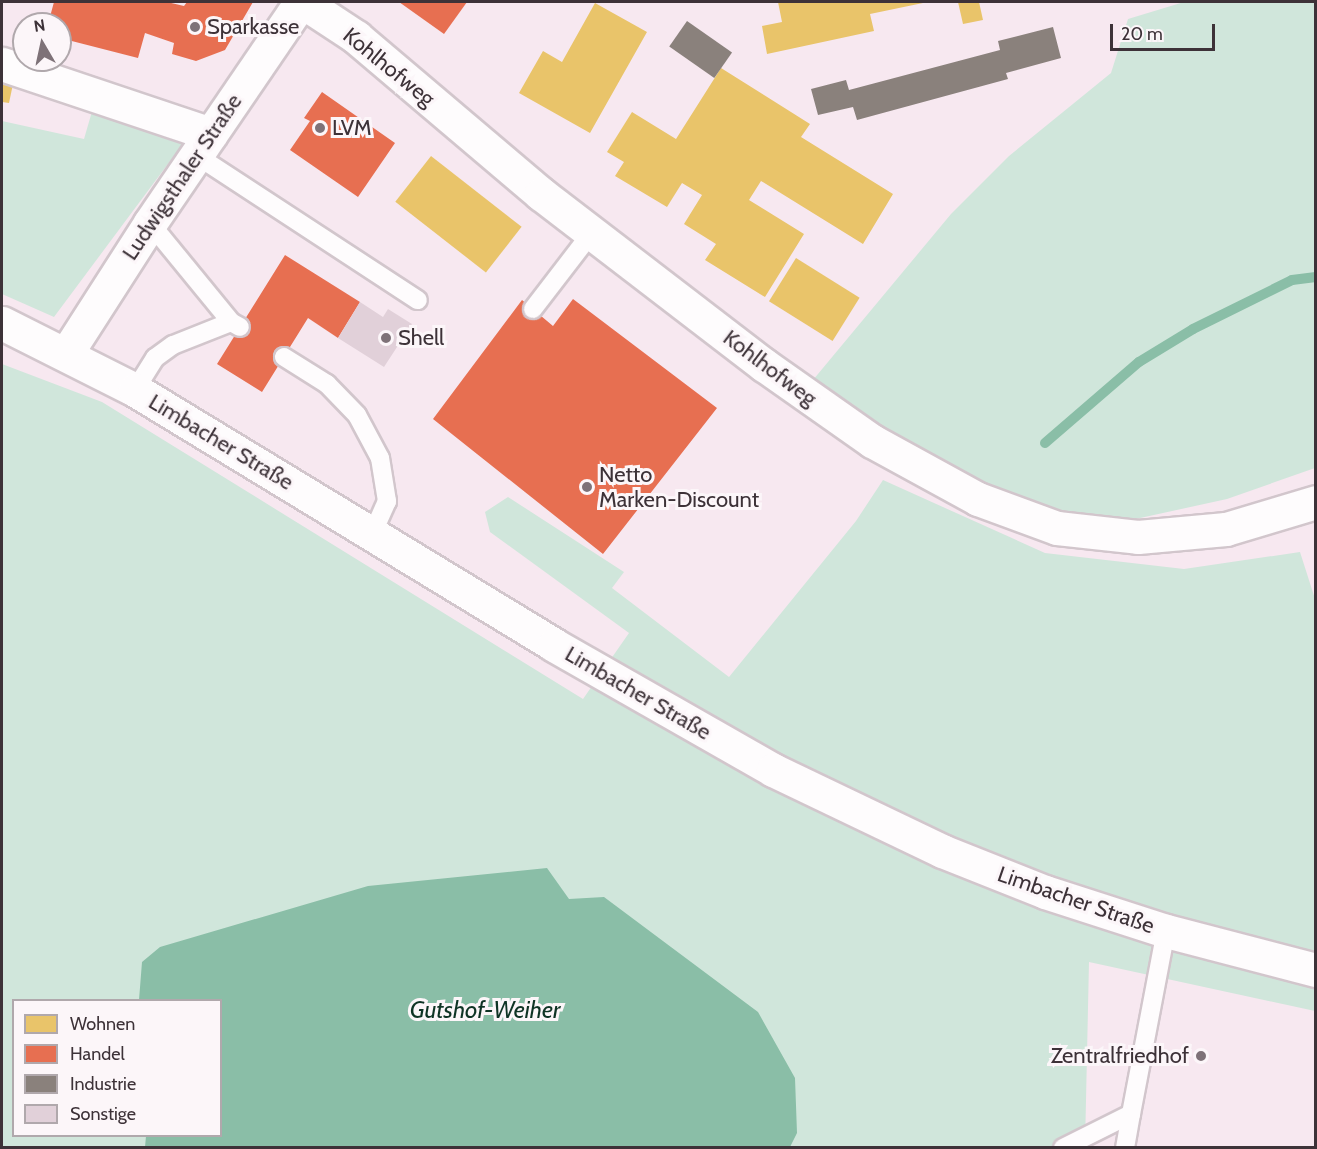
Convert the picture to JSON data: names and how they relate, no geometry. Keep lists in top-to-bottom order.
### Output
{
  "streets": {
    "street": ["Kohlhofweg", "Ludwigsthaler Straße", "Limbacher Straße"]
  },
  "crossings": [
    ["Kohlhofweg", "Ludwigsthaler Straße"],
    ["Ludwigsthaler Straße", "Limbacher Straße"]
  ],
  "water": ["Gutshof-Weiher"],
  "places": [
    "Sparkasse",
    "LVM",
    "Shell",
    "Netto Marken-Discount",
    "Zentralfriedhof"
  ],
  "legend": [
    "Wohnen",
    "Handel",
    "Industrie",
    "Sonstige"
  ],
  "scale_bar": "20 m",
  "north": "top"
}
